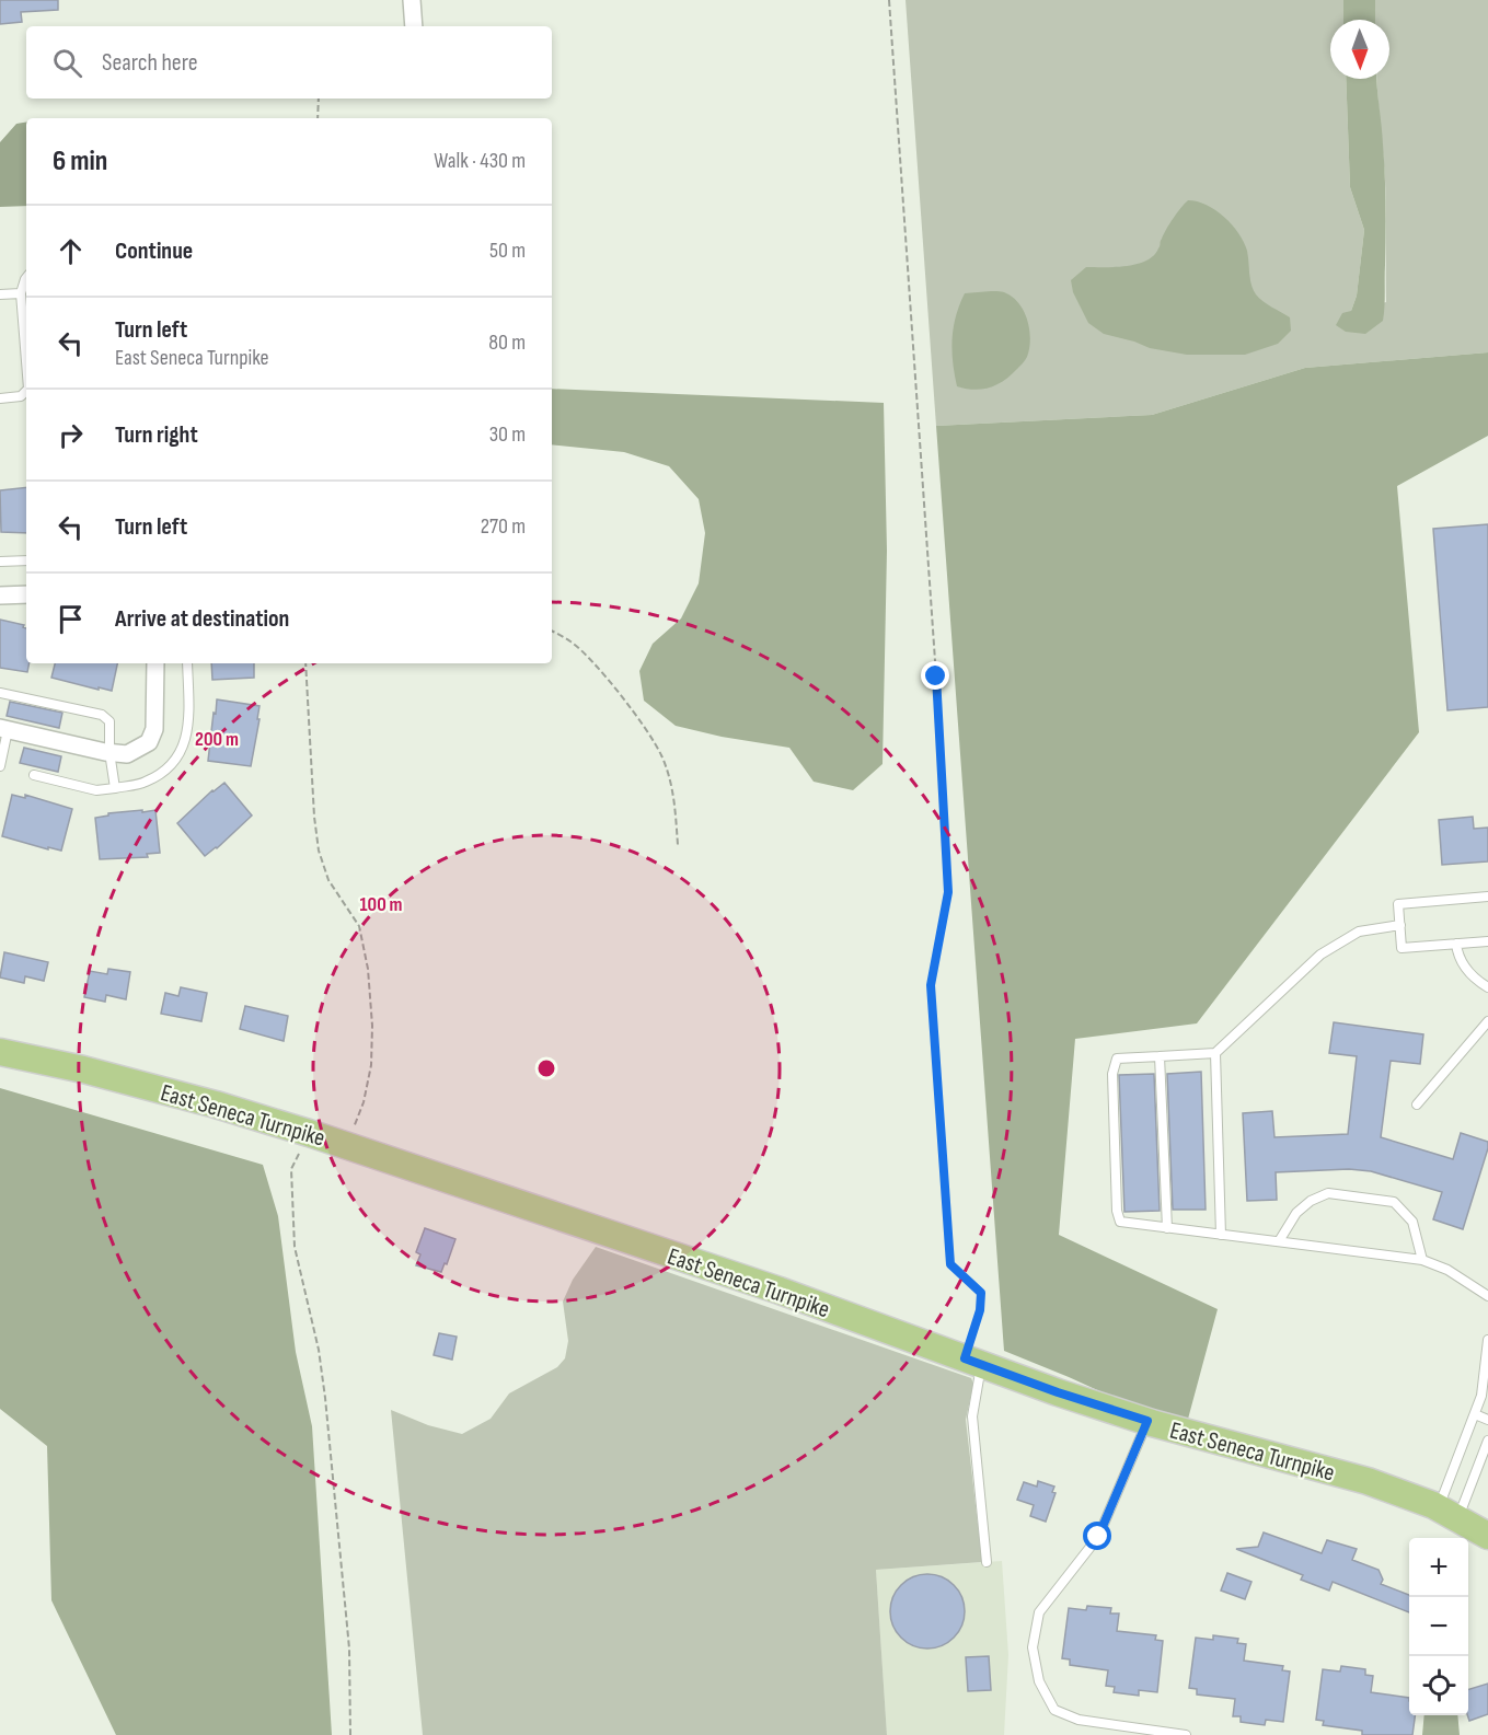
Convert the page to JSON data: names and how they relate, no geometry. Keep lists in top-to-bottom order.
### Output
{
  "streets": {
    "main road": ["East Seneca Turnpike"]
  },
  "north": "bottom",
  "page": {
    "search": "Search here",
    "heading": ["6 min", "Walk · 430 m"],
    "list": [
      ["Continue", "50 m"],
      ["Turn left", "East Seneca Turnpike", "80 m"],
      ["Turn right", "30 m"],
      ["Turn left", "270 m"],
      "Arrive at destination"
    ],
    "map_buttons": ["+", "−"]
  },
  "rings": ["200 m", "100 m"]
}
